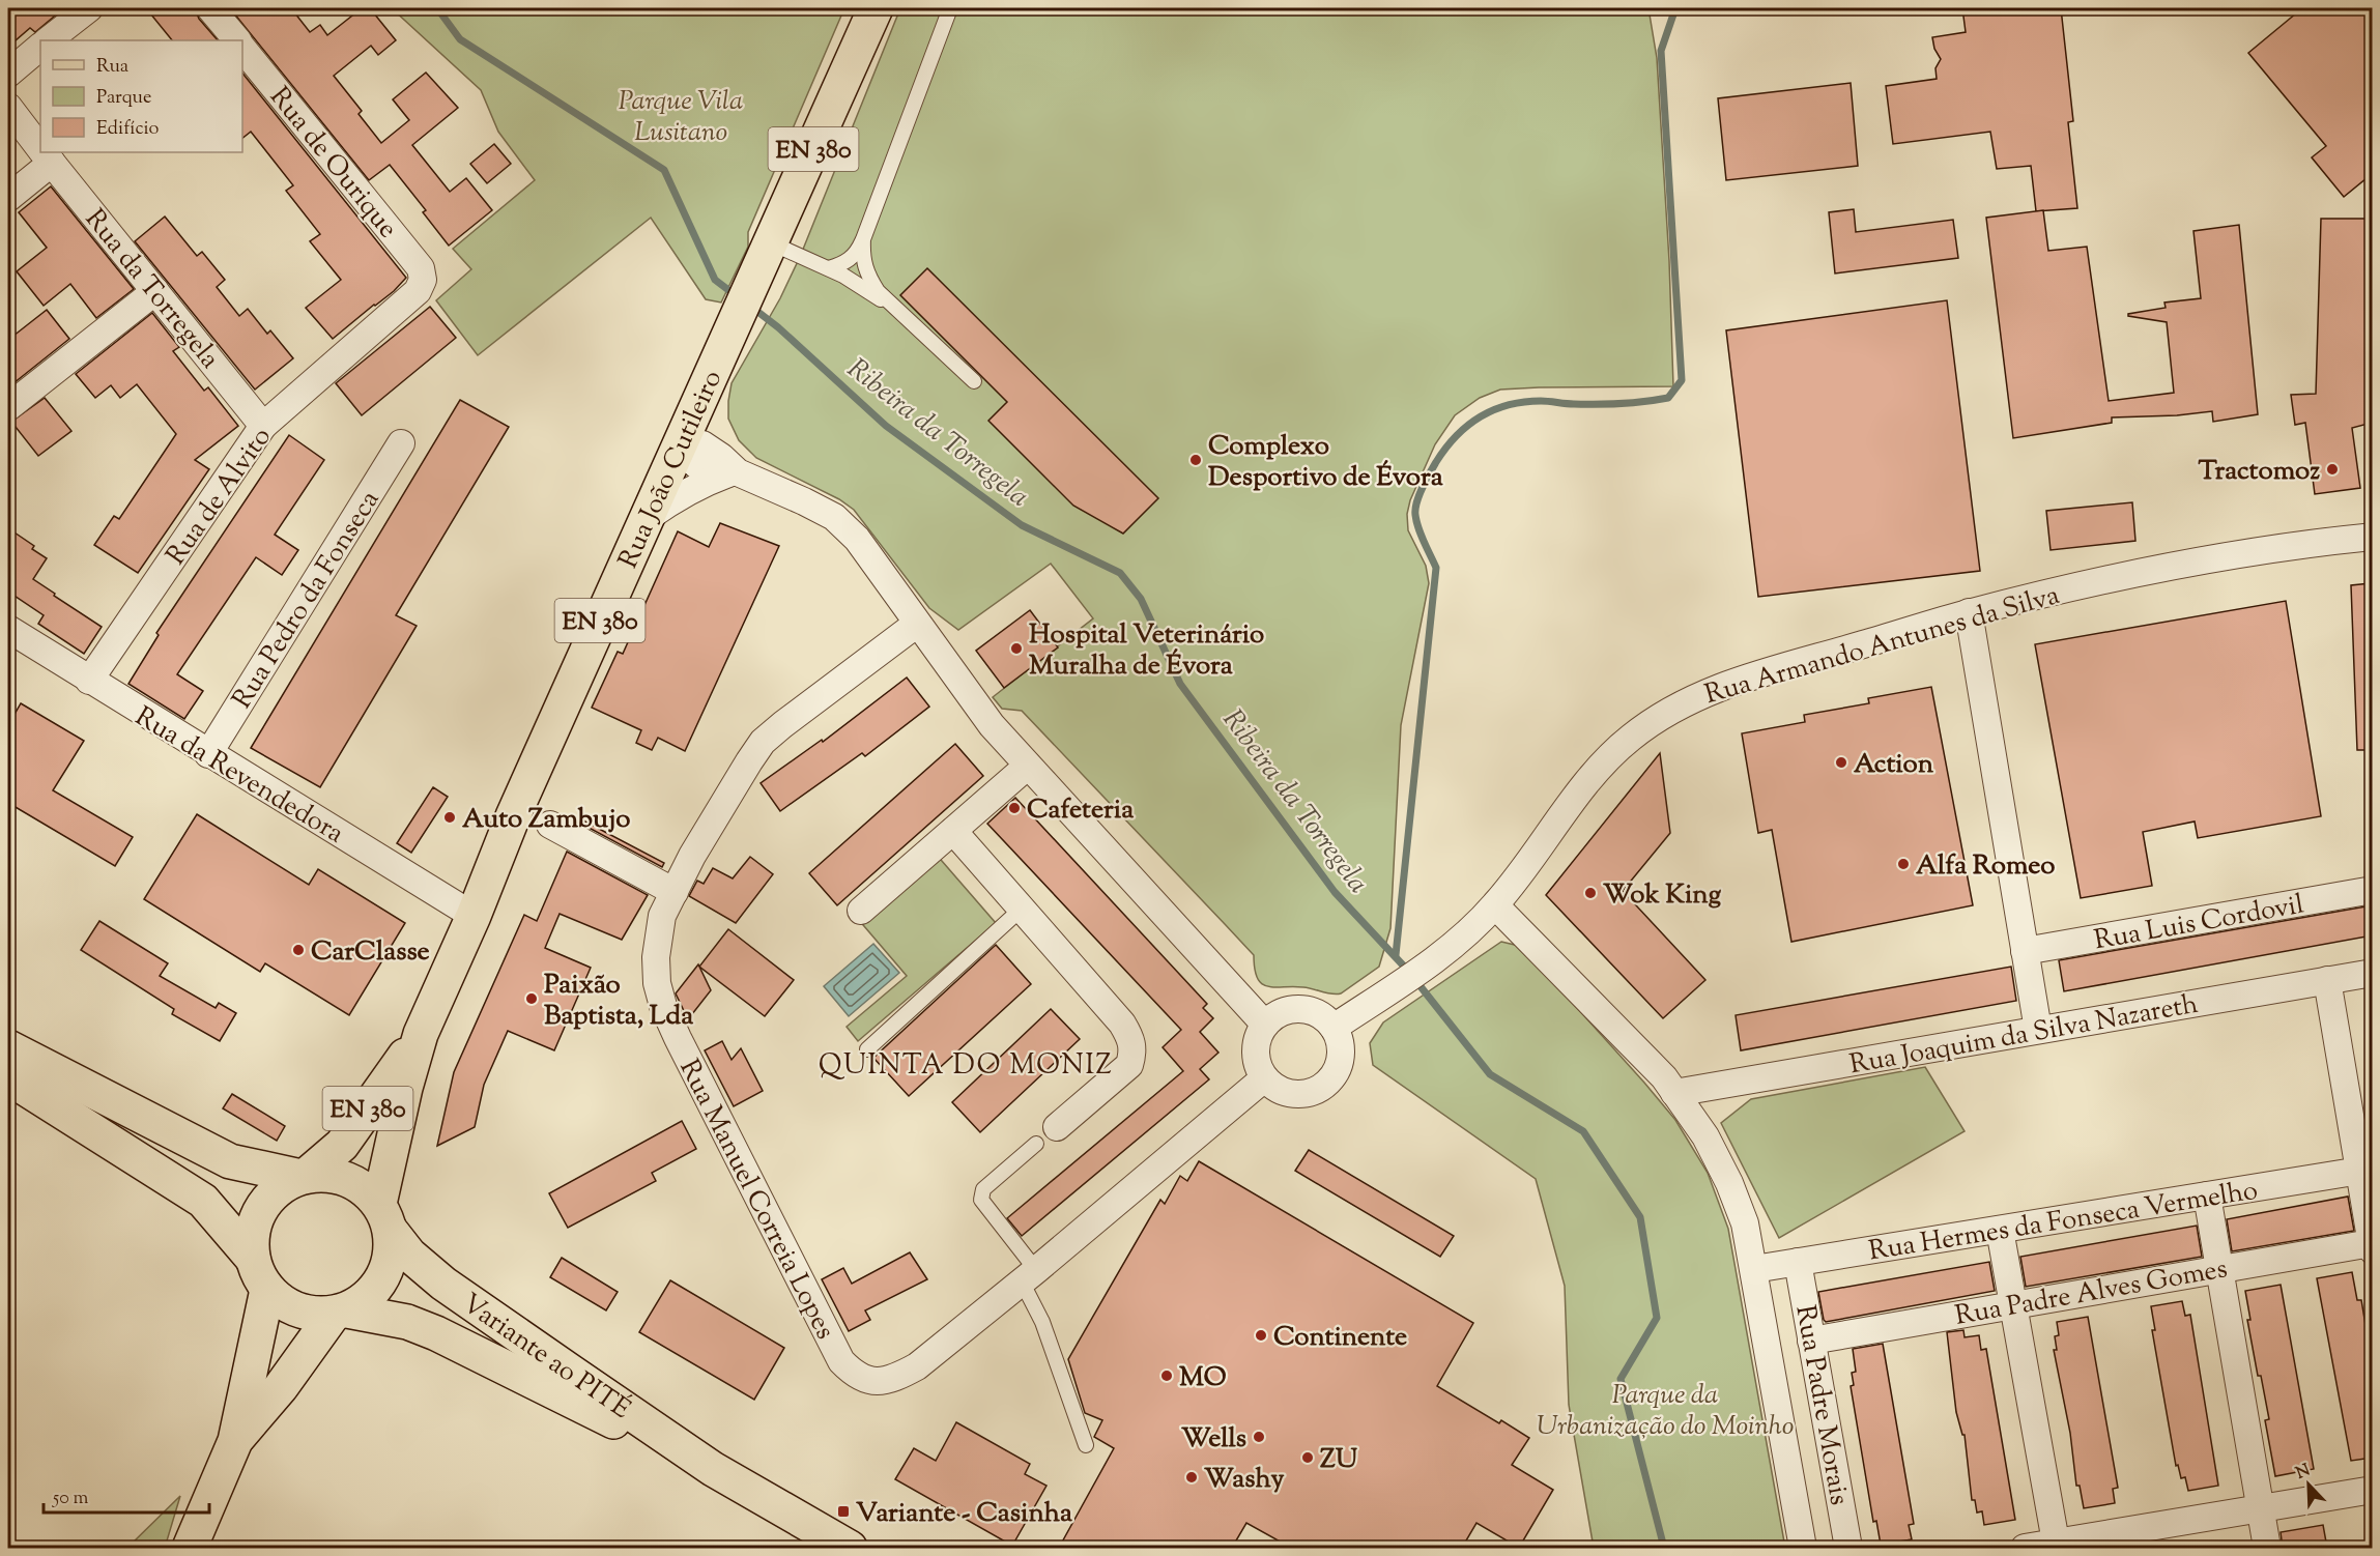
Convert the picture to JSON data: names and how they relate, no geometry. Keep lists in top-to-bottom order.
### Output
{
  "streets": {
    "main road": ["EN 380", "Rua João Cutileiro", "Variante ao PITÉ"],
    "street": [
      "Rua de Ourique",
      "Rua da Torregela",
      "Rua de Alvito",
      "Rua Pedro da Fonseca",
      "Rua Armando Antunes da Silva",
      "Rua da Revendedora",
      "Rua Luis Cordovil",
      "Rua Joaquim da Silva Nazareth",
      "Rua Manuel Correia Lopes",
      "Rua Hermes da Fonseca Vermelho",
      "Rua Padre Alves Gomes",
      "Rua Padre Morais"
    ]
  },
  "crossings": [
    ["Rua de Ourique", "Rua de Alvito"],
    ["Rua da Torregela", "Rua de Alvito"],
    ["Rua João Cutileiro", "Rua da Revendedora"],
    ["Rua João Cutileiro", "Variante ao PITÉ"],
    ["Rua de Alvito", "Rua da Revendedora"],
    ["Rua Pedro da Fonseca", "Rua da Revendedora"],
    ["Rua Hermes da Fonseca Vermelho", "Rua Padre Morais"],
    ["Rua Padre Alves Gomes", "Rua Padre Morais"]
  ],
  "districts": ["QUINTA DO MONIZ"],
  "water": ["Ribeira da Torregela"],
  "parks": ["Parque Vila Lusitano", "Parque da Urbanização do Moinho"],
  "places": {
    "other": [
      "Complexo Desportivo de Évora",
      "Tractomoz",
      "Hospital Veterinário Muralha de Évora",
      "Action",
      "Cafeteria",
      "Auto Zambujo",
      "Alfa Romeo",
      "Wok King",
      "CarClasse",
      "Paixão Baptista, Lda",
      "Continente",
      "MO",
      "Wells",
      "ZU",
      "Washy"
    ],
    "transit": ["Variante - Casinha"]
  },
  "legend": ["Rua", "Parque", "Edifício"],
  "scale_bar": "50 m",
  "north": "top left"
}
